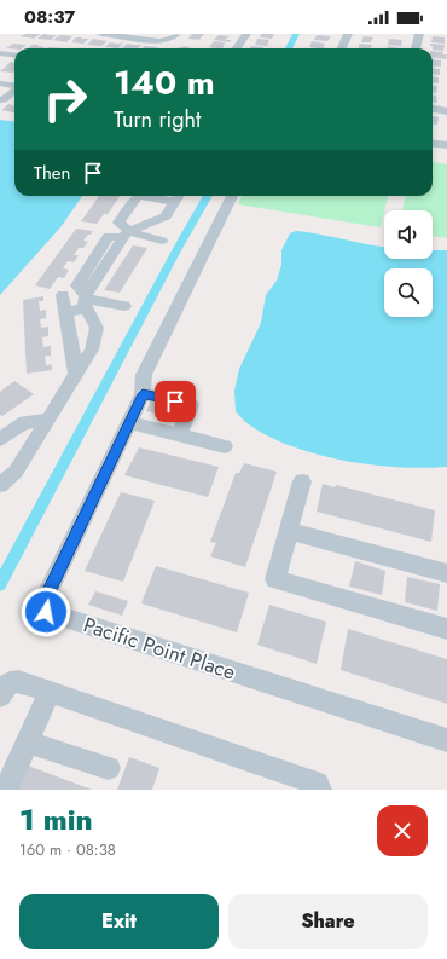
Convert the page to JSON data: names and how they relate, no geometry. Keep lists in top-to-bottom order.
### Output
{
  "streets": {
    "street": ["Pacific Point Place"]
  },
  "page": {
    "status": "08:37",
    "turn": ["140 m", "Turn right"],
    "then": "Then",
    "heading": ["1 min", "160 m · 08:38"],
    "buttons": ["Exit", "Share"]
  }
}
